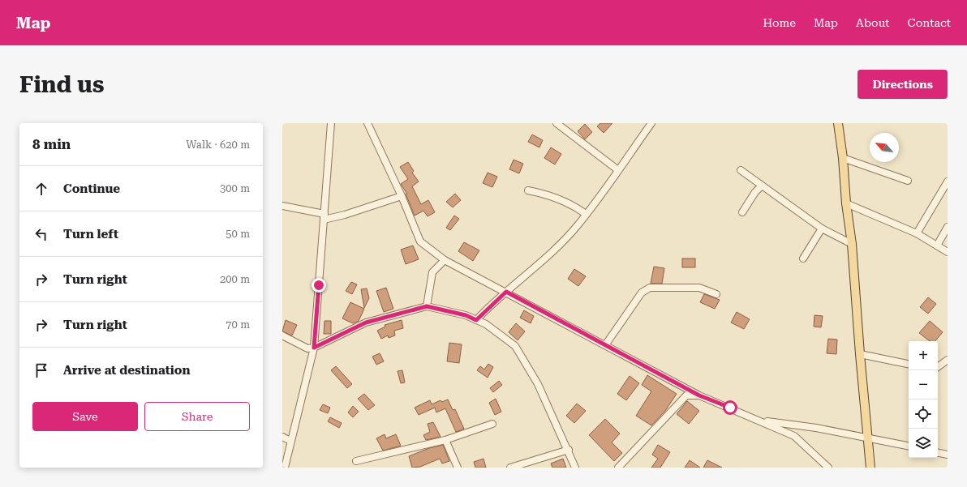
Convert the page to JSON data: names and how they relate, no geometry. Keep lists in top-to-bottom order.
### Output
{
  "north": "top left",
  "page": {
    "header": "Map",
    "nav": [
      "Home",
      "Map",
      "About",
      "Contact"
    ],
    "buttons": [
      "Directions",
      ["Save", "Share"]
    ],
    "title": "Find us",
    "heading": ["8 min", "Walk · 620 m"],
    "list": [
      ["Continue", "300 m"],
      ["Turn left", "50 m"],
      ["Turn right", "200 m"],
      ["Turn right", "70 m"],
      "Arrive at destination"
    ],
    "map_buttons": ["+", "−"]
  }
}
